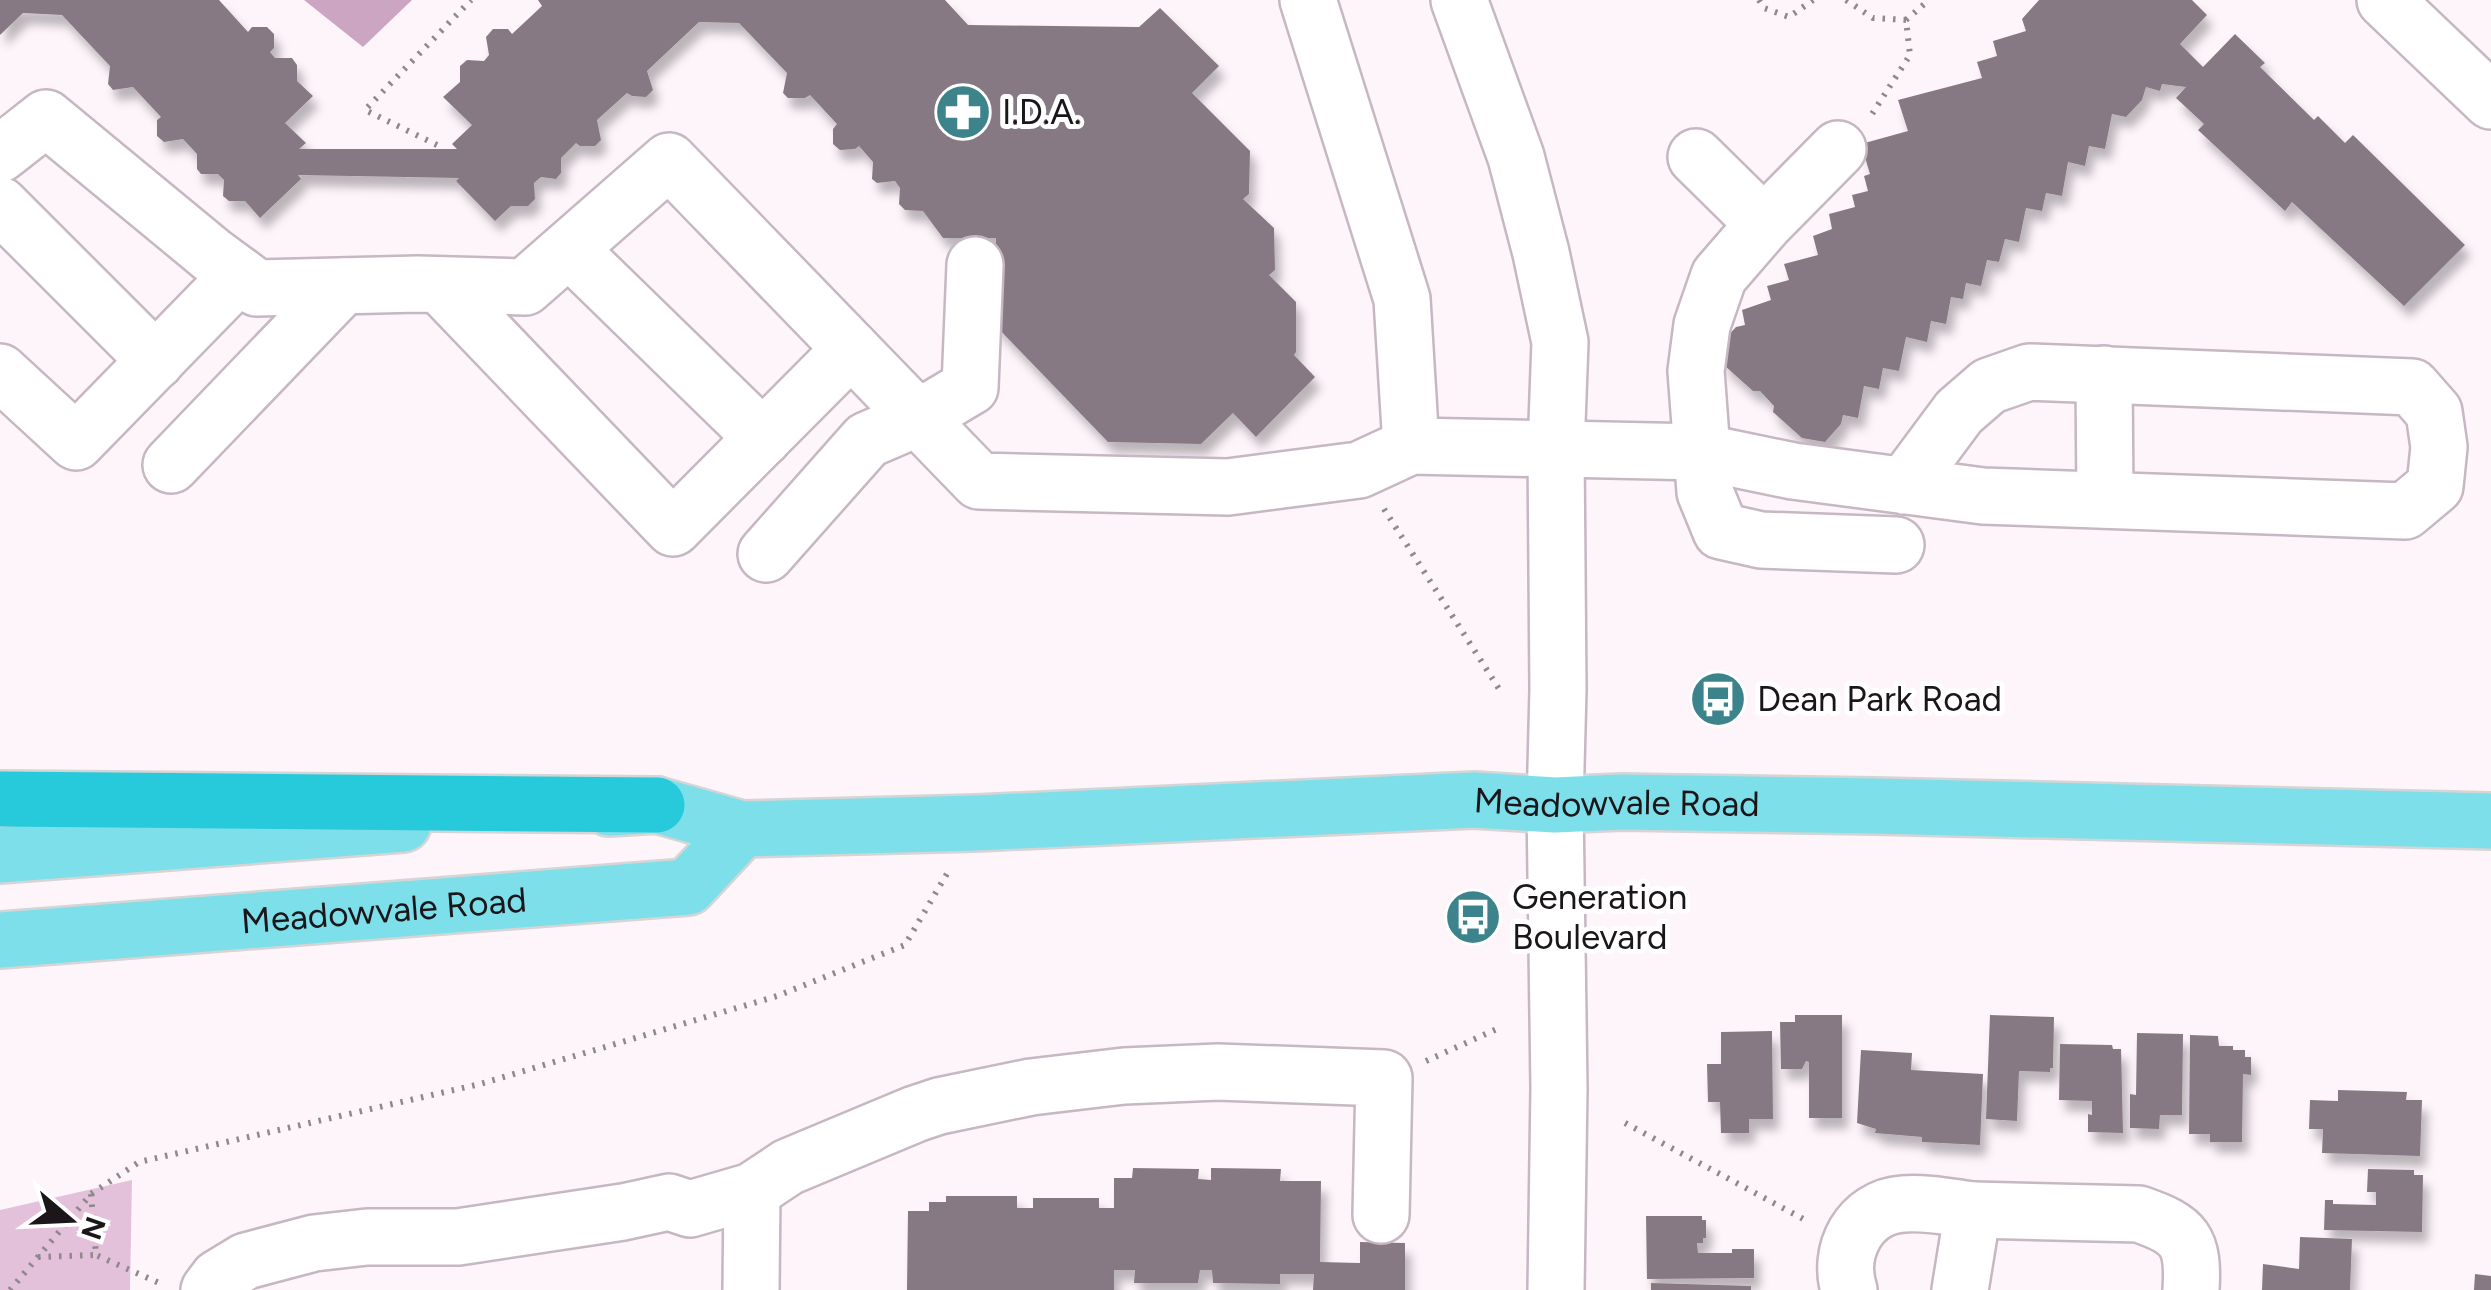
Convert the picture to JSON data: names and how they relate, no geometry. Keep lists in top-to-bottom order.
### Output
{
  "streets": {
    "main road": ["Meadowvale Road"]
  },
  "places": {
    "pharmacy": ["I.D.A."],
    "bus stop": ["Dean Park Road", "Generation Boulevard"]
  },
  "north": "right"
}
